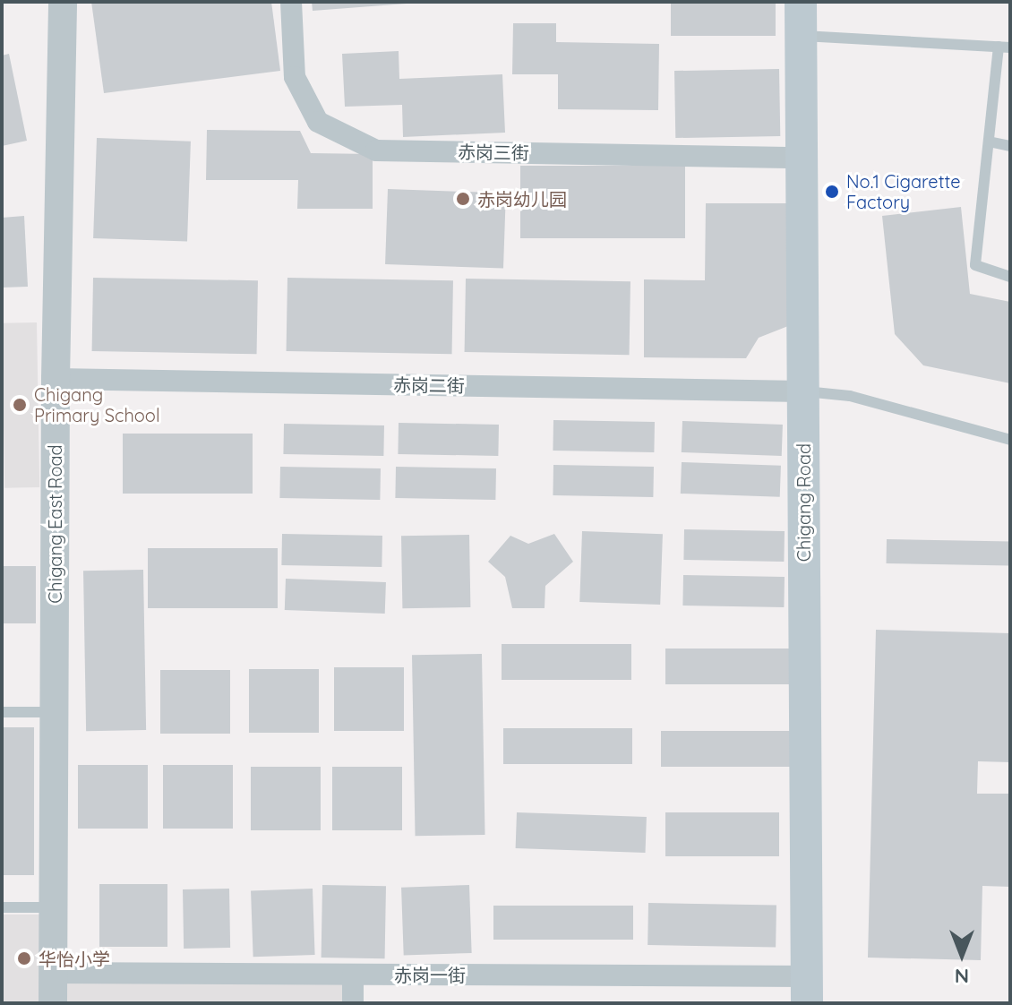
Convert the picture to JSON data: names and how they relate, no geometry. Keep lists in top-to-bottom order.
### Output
{
  "streets": {
    "main road": ["Chigang Road"],
    "street": [
      "赤岗三街",
      "赤岗二街",
      "Chigang East Road",
      "赤岗一街"
    ]
  },
  "crossings": [
    ["赤岗三街", "Chigang Road"],
    ["赤岗二街", "Chigang Road"],
    ["赤岗二街", "Chigang East Road"],
    ["Chigang Road", "赤岗一街"],
    ["Chigang East Road", "赤岗一街"]
  ],
  "places": [
    "No.1 Cigarette Factory",
    "赤岗幼儿园",
    "Chigang Primary School",
    "华怡小学"
  ],
  "north": "bottom"
}
